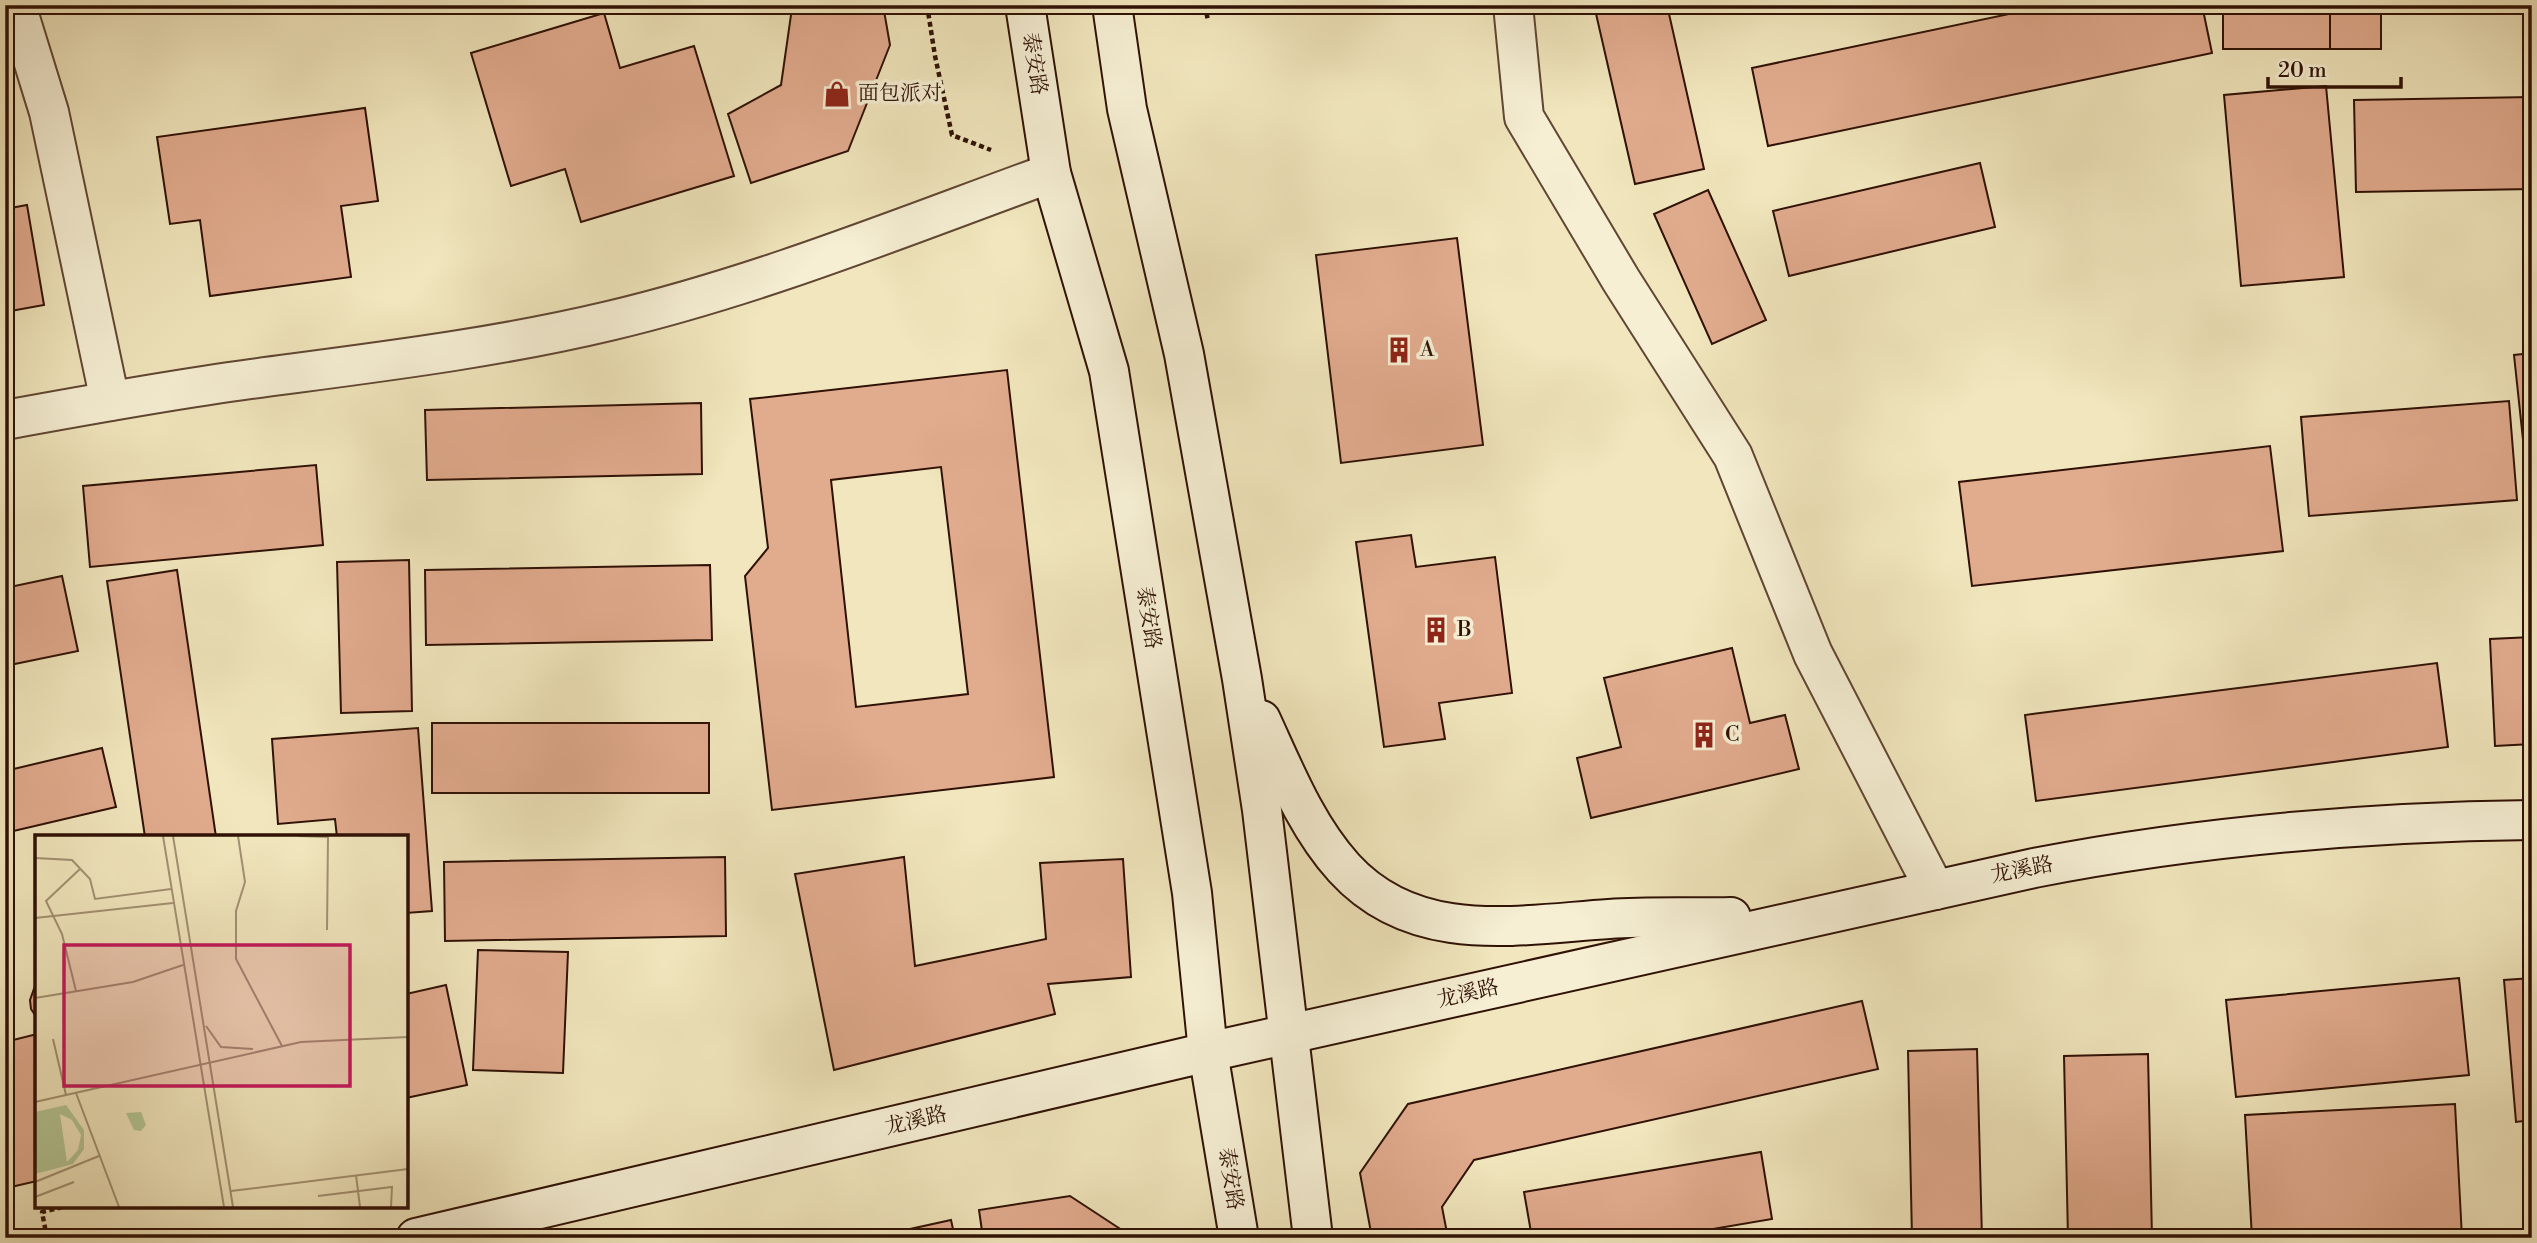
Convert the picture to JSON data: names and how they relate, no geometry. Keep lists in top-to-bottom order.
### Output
{
  "streets": {
    "street": ["泰安路", "龙溪路"]
  },
  "crossings": [
    ["泰安路", "龙溪路"]
  ],
  "places": {
    "shop": ["面包派对"],
    "building": ["A", "B", "C"]
  },
  "scale_bar": "20 m"
}
